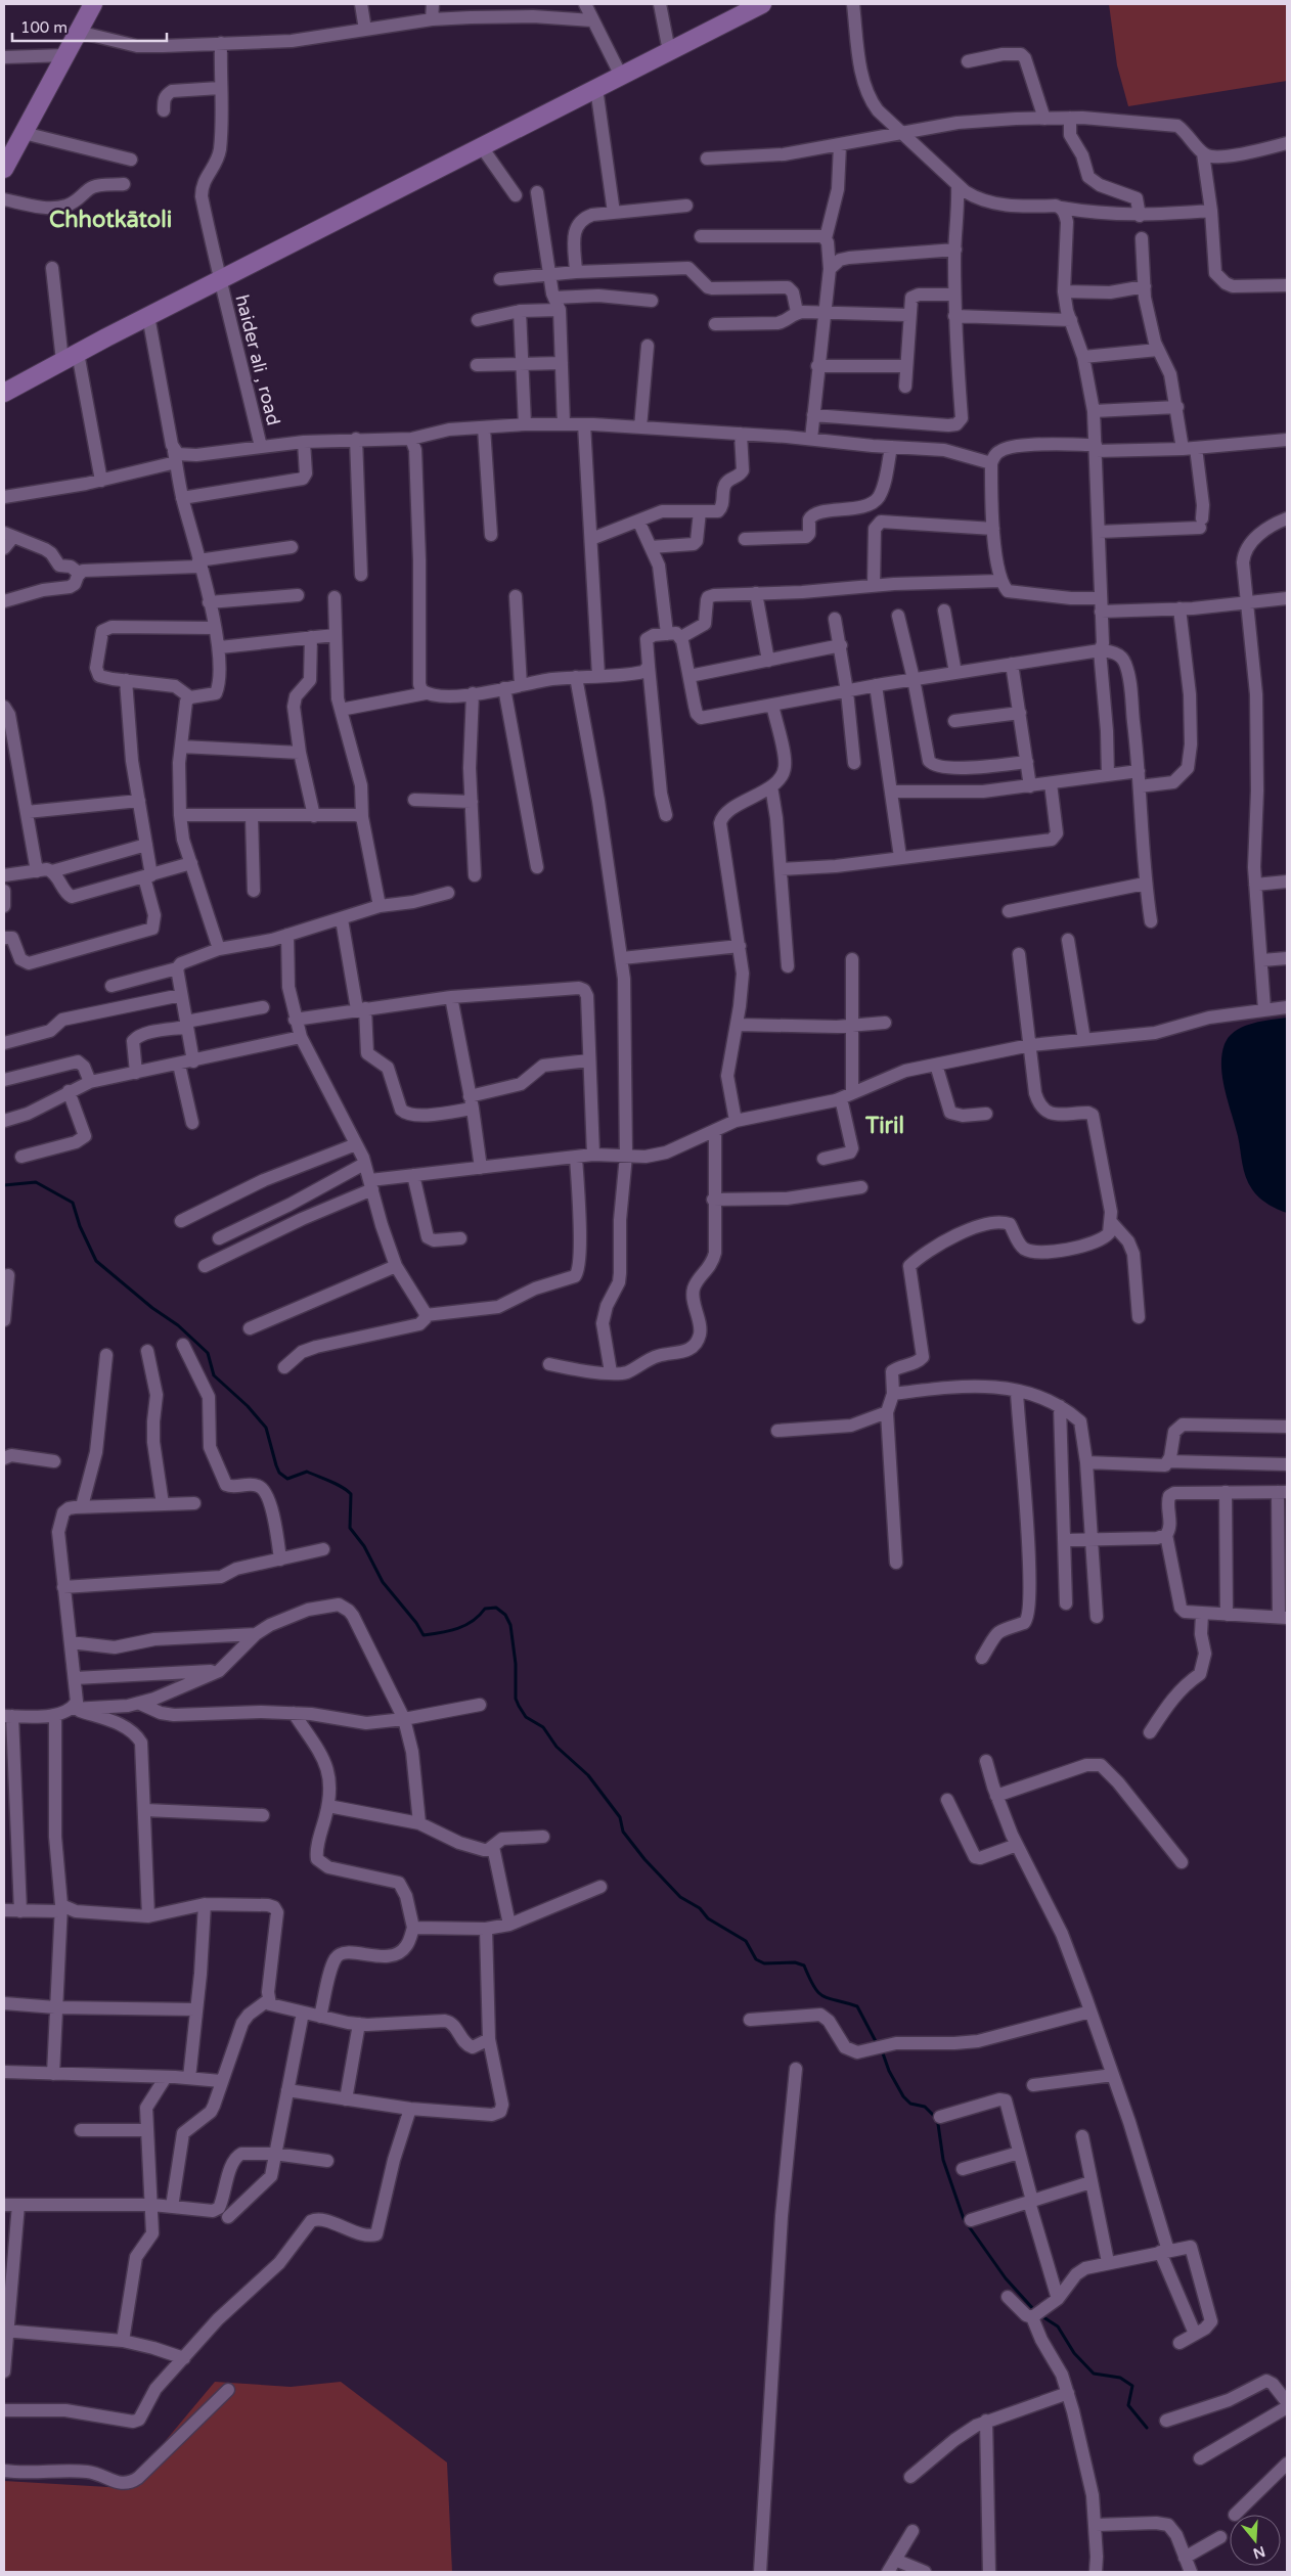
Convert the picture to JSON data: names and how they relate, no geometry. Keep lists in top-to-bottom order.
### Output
{
  "streets": {
    "street": ["haider ali , road"]
  },
  "districts": ["Chhotkātoli", "Tiril"],
  "scale_bar": "100 m",
  "north": "bottom"
}
